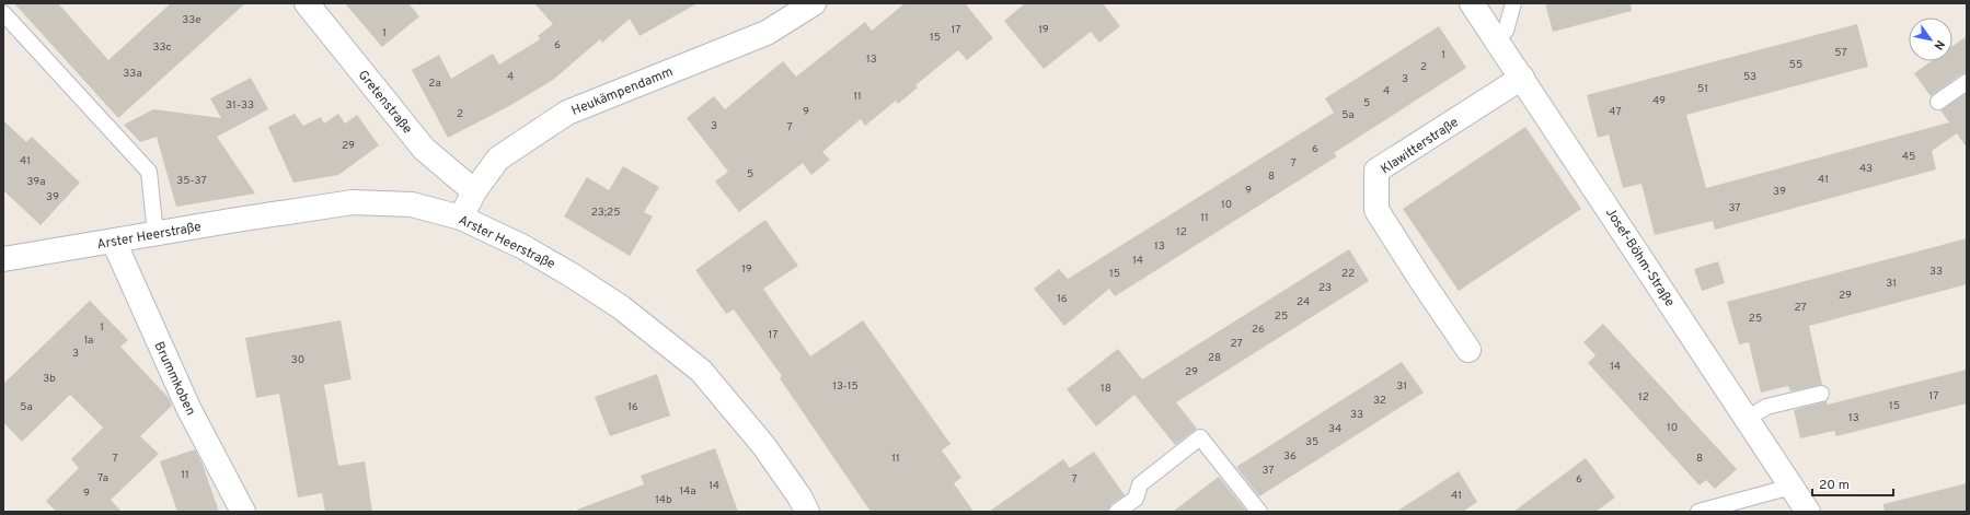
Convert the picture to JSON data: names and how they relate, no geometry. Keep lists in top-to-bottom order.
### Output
{
  "streets": {
    "street": [
      "Heukämpendamm",
      "Gretenstraße",
      "Klawitterstraße",
      "Arster Heerstraße",
      "Josef-Böhm-Straße",
      "Brummkoben"
    ]
  },
  "crossings": [
    ["Heukämpendamm", "Gretenstraße"],
    ["Heukämpendamm", "Arster Heerstraße"],
    ["Klawitterstraße", "Josef-Böhm-Straße"],
    ["Arster Heerstraße", "Brummkoben"]
  ],
  "house_numbers": [
    "33e",
    "17",
    "19",
    "1",
    "15",
    "6",
    "33c",
    "57",
    "1",
    "13",
    "55",
    "2",
    "33a",
    "4",
    "53",
    "3",
    "2a",
    "51",
    "4",
    "11",
    "49",
    "5",
    "31-33",
    "9",
    "47",
    "2",
    "5a",
    "3",
    "7",
    "29",
    "6",
    "45",
    "41",
    "7",
    "43",
    "5",
    "8",
    "41",
    "35-37",
    "39a",
    "9",
    "39",
    "39",
    "10",
    "37",
    "23;25",
    "11",
    "12",
    "13",
    "14",
    "19",
    "33",
    "15",
    "22",
    "31",
    "23",
    "29",
    "16",
    "24",
    "27",
    "25",
    "25",
    "1",
    "26",
    "17",
    "1a",
    "27",
    "3",
    "28",
    "30",
    "14",
    "29",
    "3b",
    "13-15",
    "31",
    "18",
    "17",
    "12",
    "32",
    "15",
    "5a",
    "16",
    "33",
    "13",
    "10",
    "34",
    "35",
    "36",
    "7",
    "11",
    "8",
    "37",
    "11",
    "7a",
    "7",
    "6",
    "14",
    "14a",
    "9",
    "41",
    "14b"
  ],
  "scale_bar": "20 m",
  "north": "bottom right"
}
